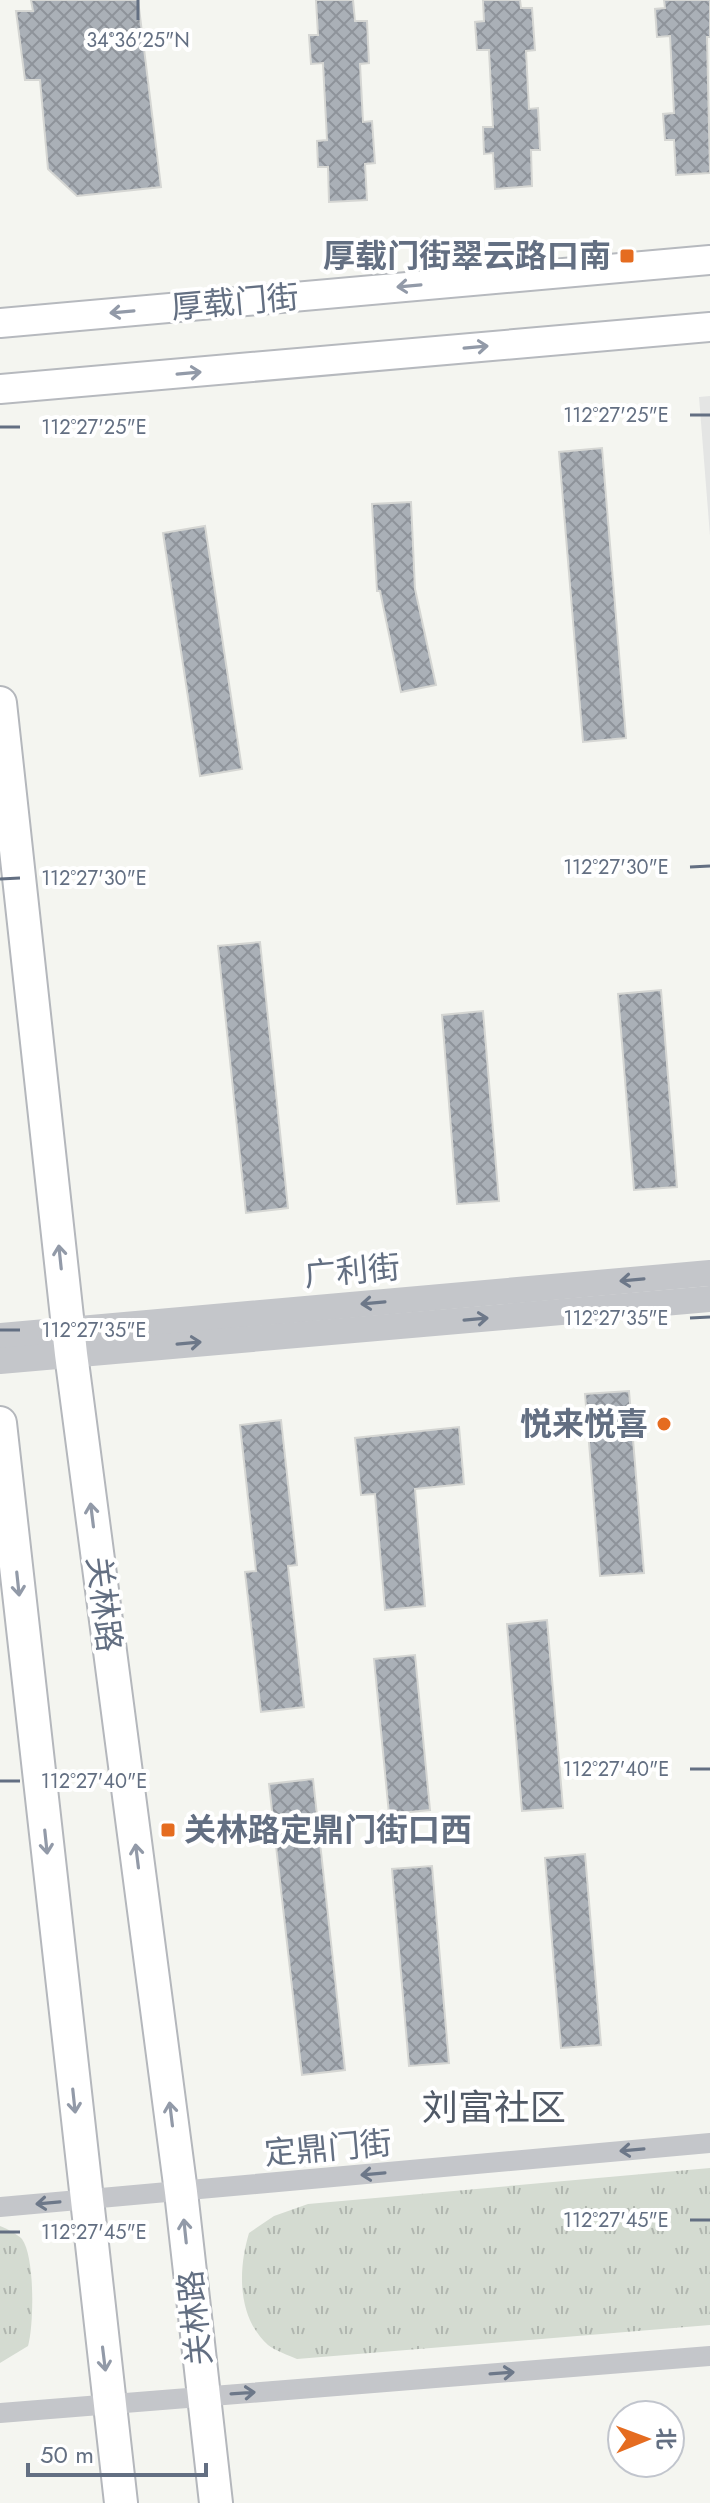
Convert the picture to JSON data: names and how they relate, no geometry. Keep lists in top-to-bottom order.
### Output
{
  "streets": {
    "main road": ["厚载门街", "关林路"],
    "street": ["广利街", "定鼎门街"]
  },
  "crossings": [
    ["广利街", "关林路"],
    ["关林路", "定鼎门街"]
  ],
  "one_way": ["定鼎门街"],
  "districts": ["刘富社区"],
  "places": {
    "transit": ["厚载门街翠云路口南", "关林路定鼎门街口西"],
    "other": ["悦来悦喜"]
  },
  "scale_bar": "50 m",
  "north": "right",
  "coordinates": [
    "34°36'25\"N",
    "112°27'25\"E",
    "112°27'30\"E",
    "112°27'35\"E",
    "112°27'40\"E",
    "112°27'45\"E"
  ]
}
